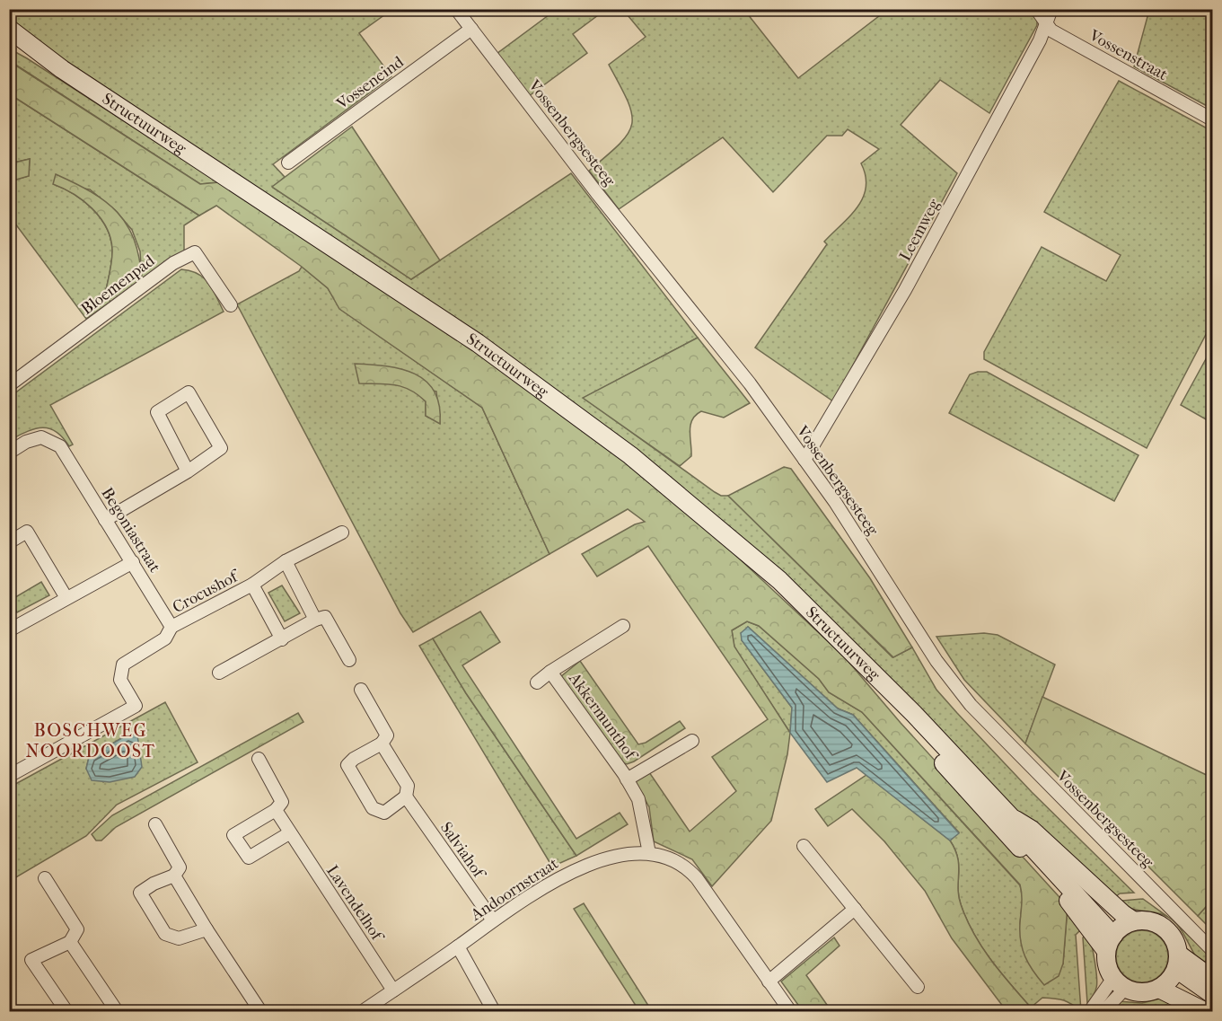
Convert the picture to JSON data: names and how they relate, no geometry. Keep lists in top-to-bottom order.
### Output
{
  "streets": {
    "main road": ["Structuurweg"],
    "street": [
      "Vossenstraat",
      "Vosseneind",
      "Vossenbergsesteeg",
      "Leemweg",
      "Bloemenpad",
      "Begoniastraat",
      "Crocushof",
      "Akkermunthof",
      "Salviahof",
      "Andoornstraat",
      "Lavendelhof"
    ]
  },
  "crossings": [
    ["Vossenstraat", "Leemweg"],
    ["Vosseneind", "Vossenbergsesteeg"],
    ["Vossenbergsesteeg", "Leemweg"],
    ["Begoniastraat", "Crocushof"],
    ["Akkermunthof", "Andoornstraat"],
    ["Salviahof", "Andoornstraat"],
    ["Andoornstraat", "Lavendelhof"]
  ],
  "districts": ["BOSCHWEG NOORDOOST"]
}
